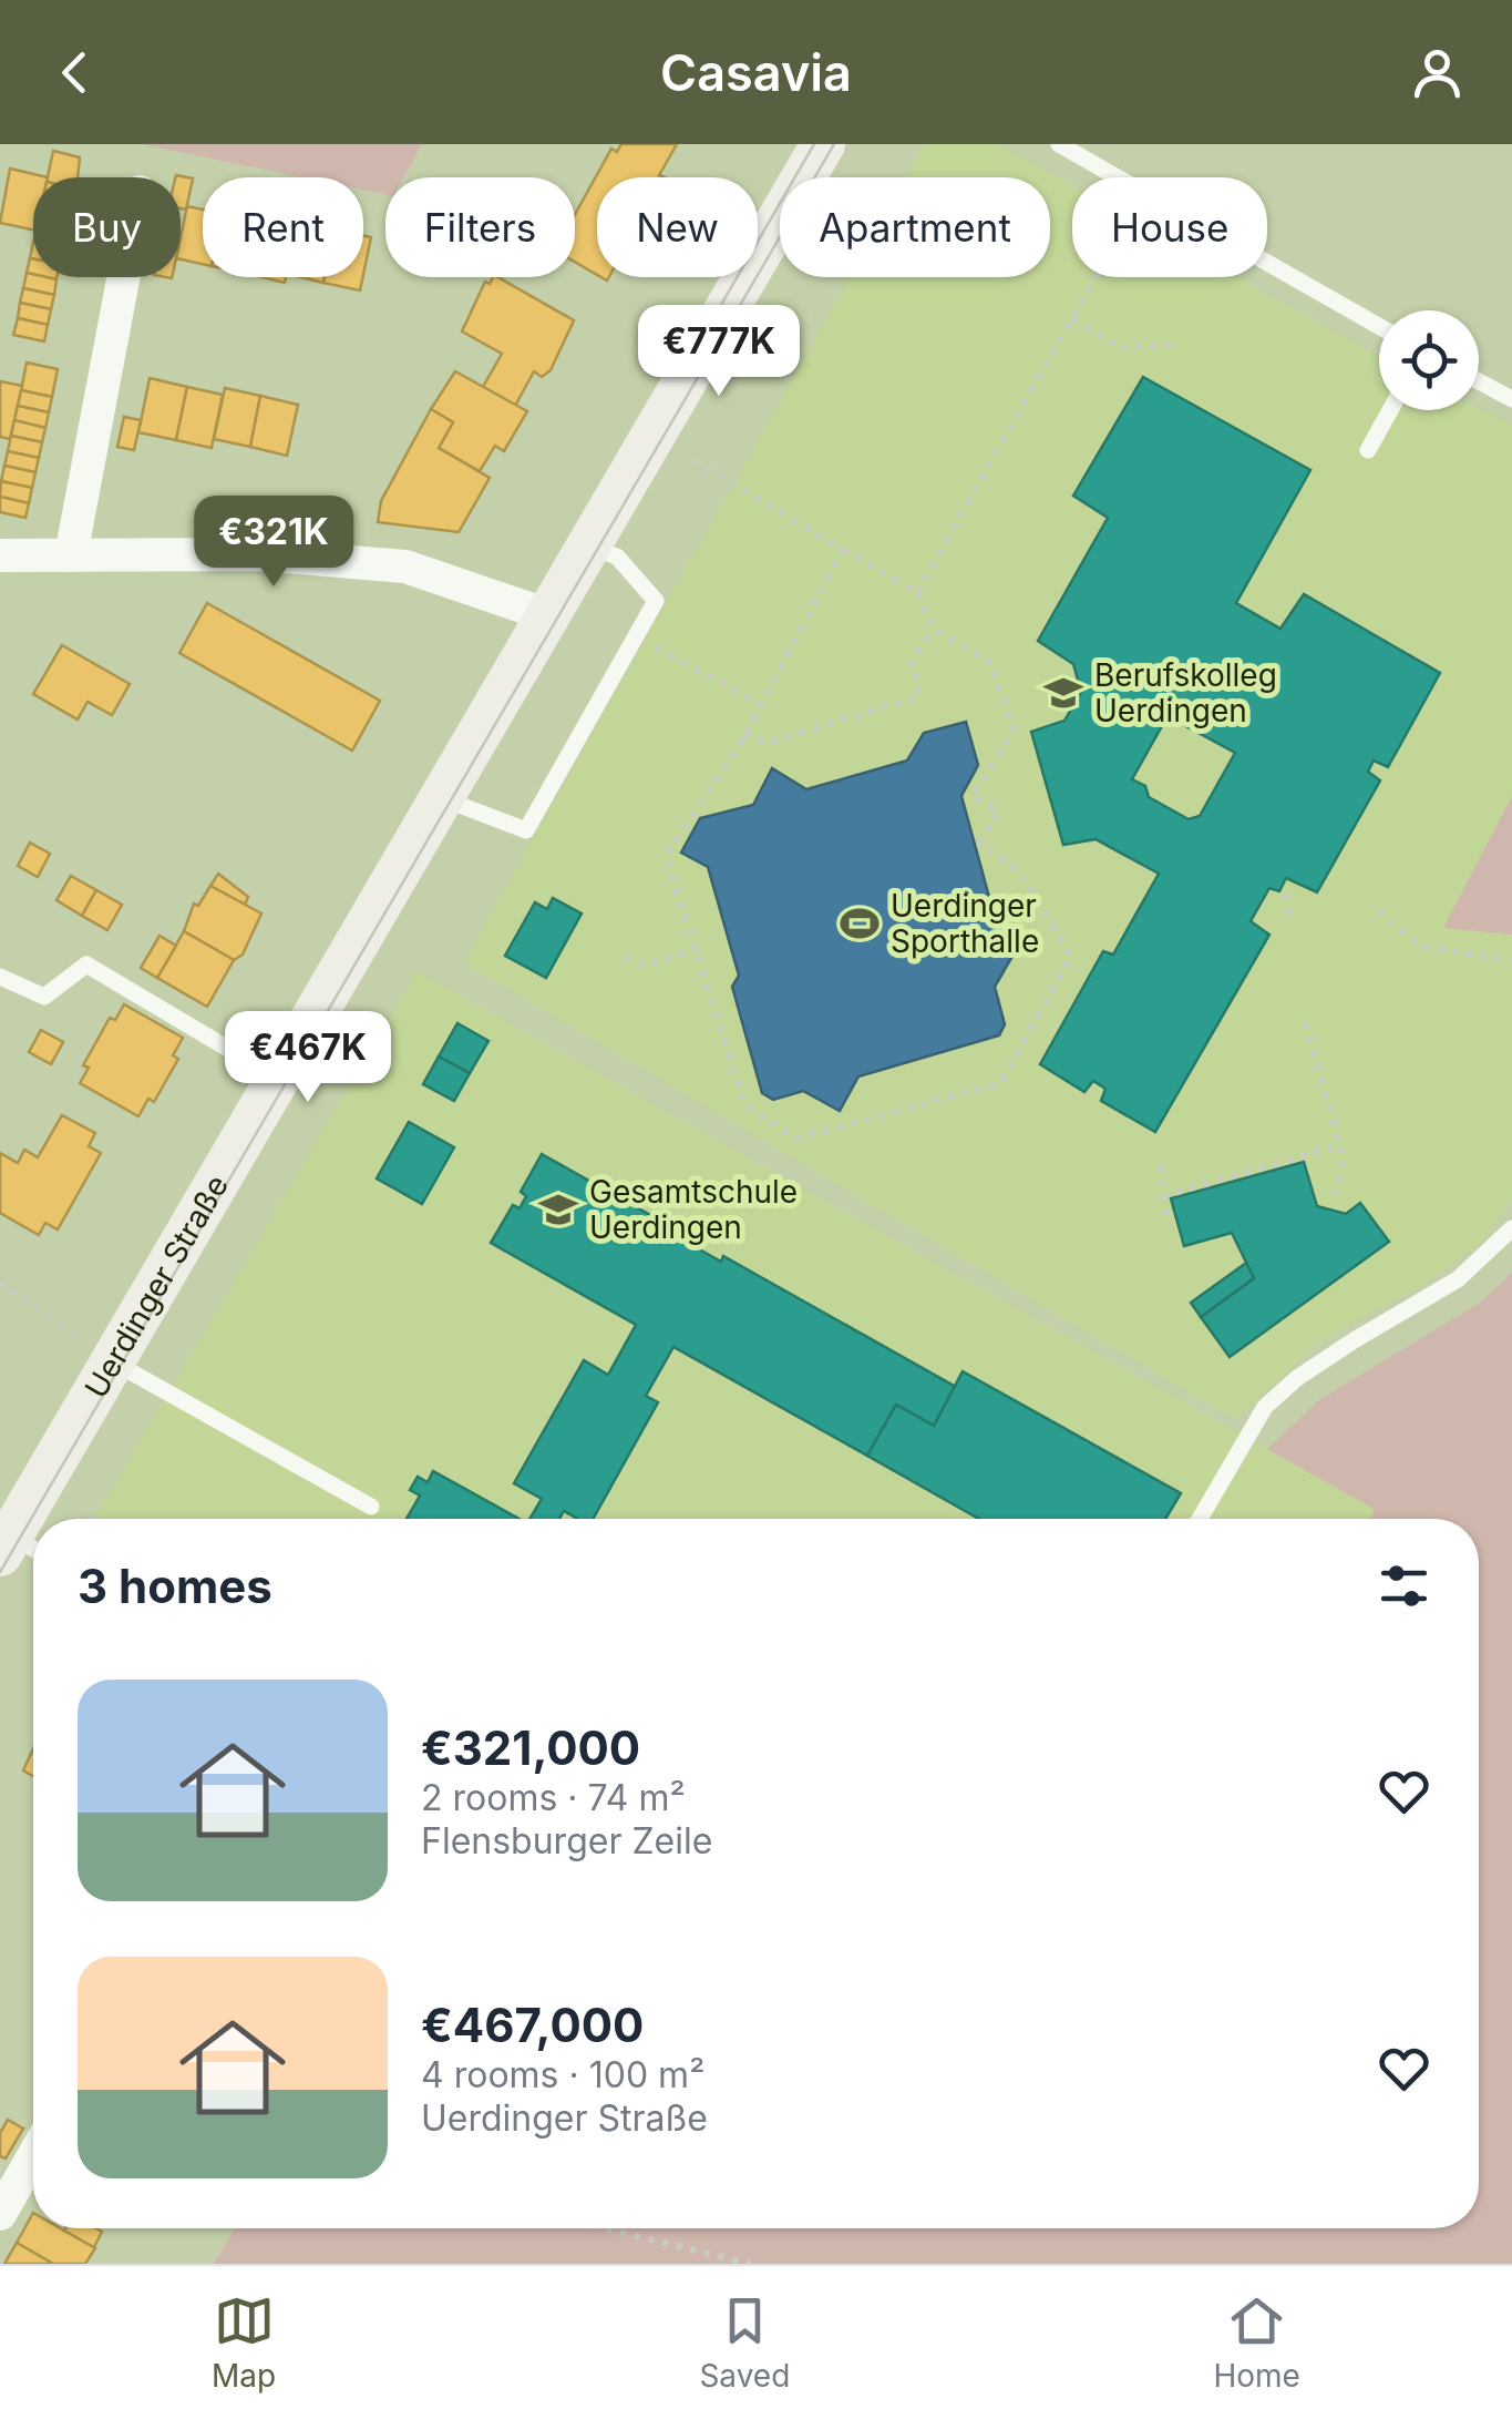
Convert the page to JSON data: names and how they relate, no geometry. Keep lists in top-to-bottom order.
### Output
{
  "streets": {
    "street": ["Uerdinger Straße"]
  },
  "places": {
    "school or university": ["Berufskolleg Uerdingen", "Gesamtschule Uerdingen"],
    "sports": ["Uerdinger Sporthalle"]
  },
  "page": {
    "header": "Casavia",
    "chip": [
      "Buy",
      "Rent",
      "Filters",
      "New",
      "Apartment",
      "House"
    ],
    "price": ["€777K", "€321K", "€467K"],
    "heading": "3 homes",
    "list": [
      {
        "name": "€321,000",
        "note": "2 rooms · 74 m² · Flensburger Zeile"
      },
      {
        "name": "€467,000",
        "note": "4 rooms · 100 m² · Uerdinger Straße"
      }
    ],
    "tabs": ["Map", "Saved", "Home"]
  }
}
